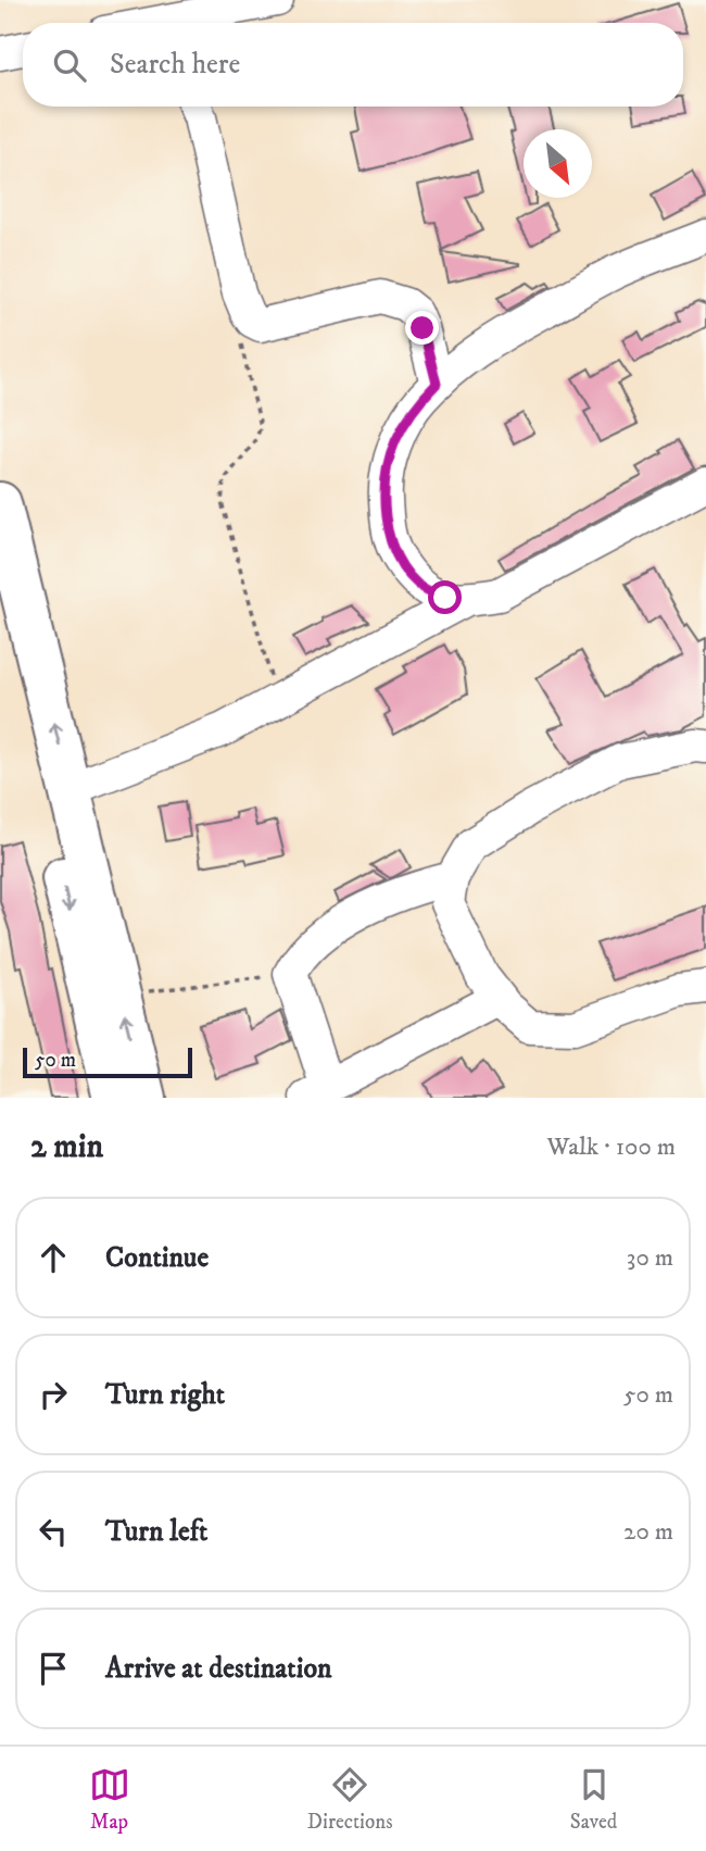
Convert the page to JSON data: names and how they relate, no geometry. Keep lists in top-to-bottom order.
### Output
{
  "scale_bar": "50 m",
  "north": "bottom right",
  "page": {
    "search": "Search here",
    "scale": "50 m",
    "heading": ["2 min", "Walk · 100 m"],
    "list": [
      ["Continue", "30 m"],
      ["Turn right", "50 m"],
      ["Turn left", "20 m"],
      "Arrive at destination"
    ],
    "nav": ["Map", "Directions", "Saved"]
  }
}
